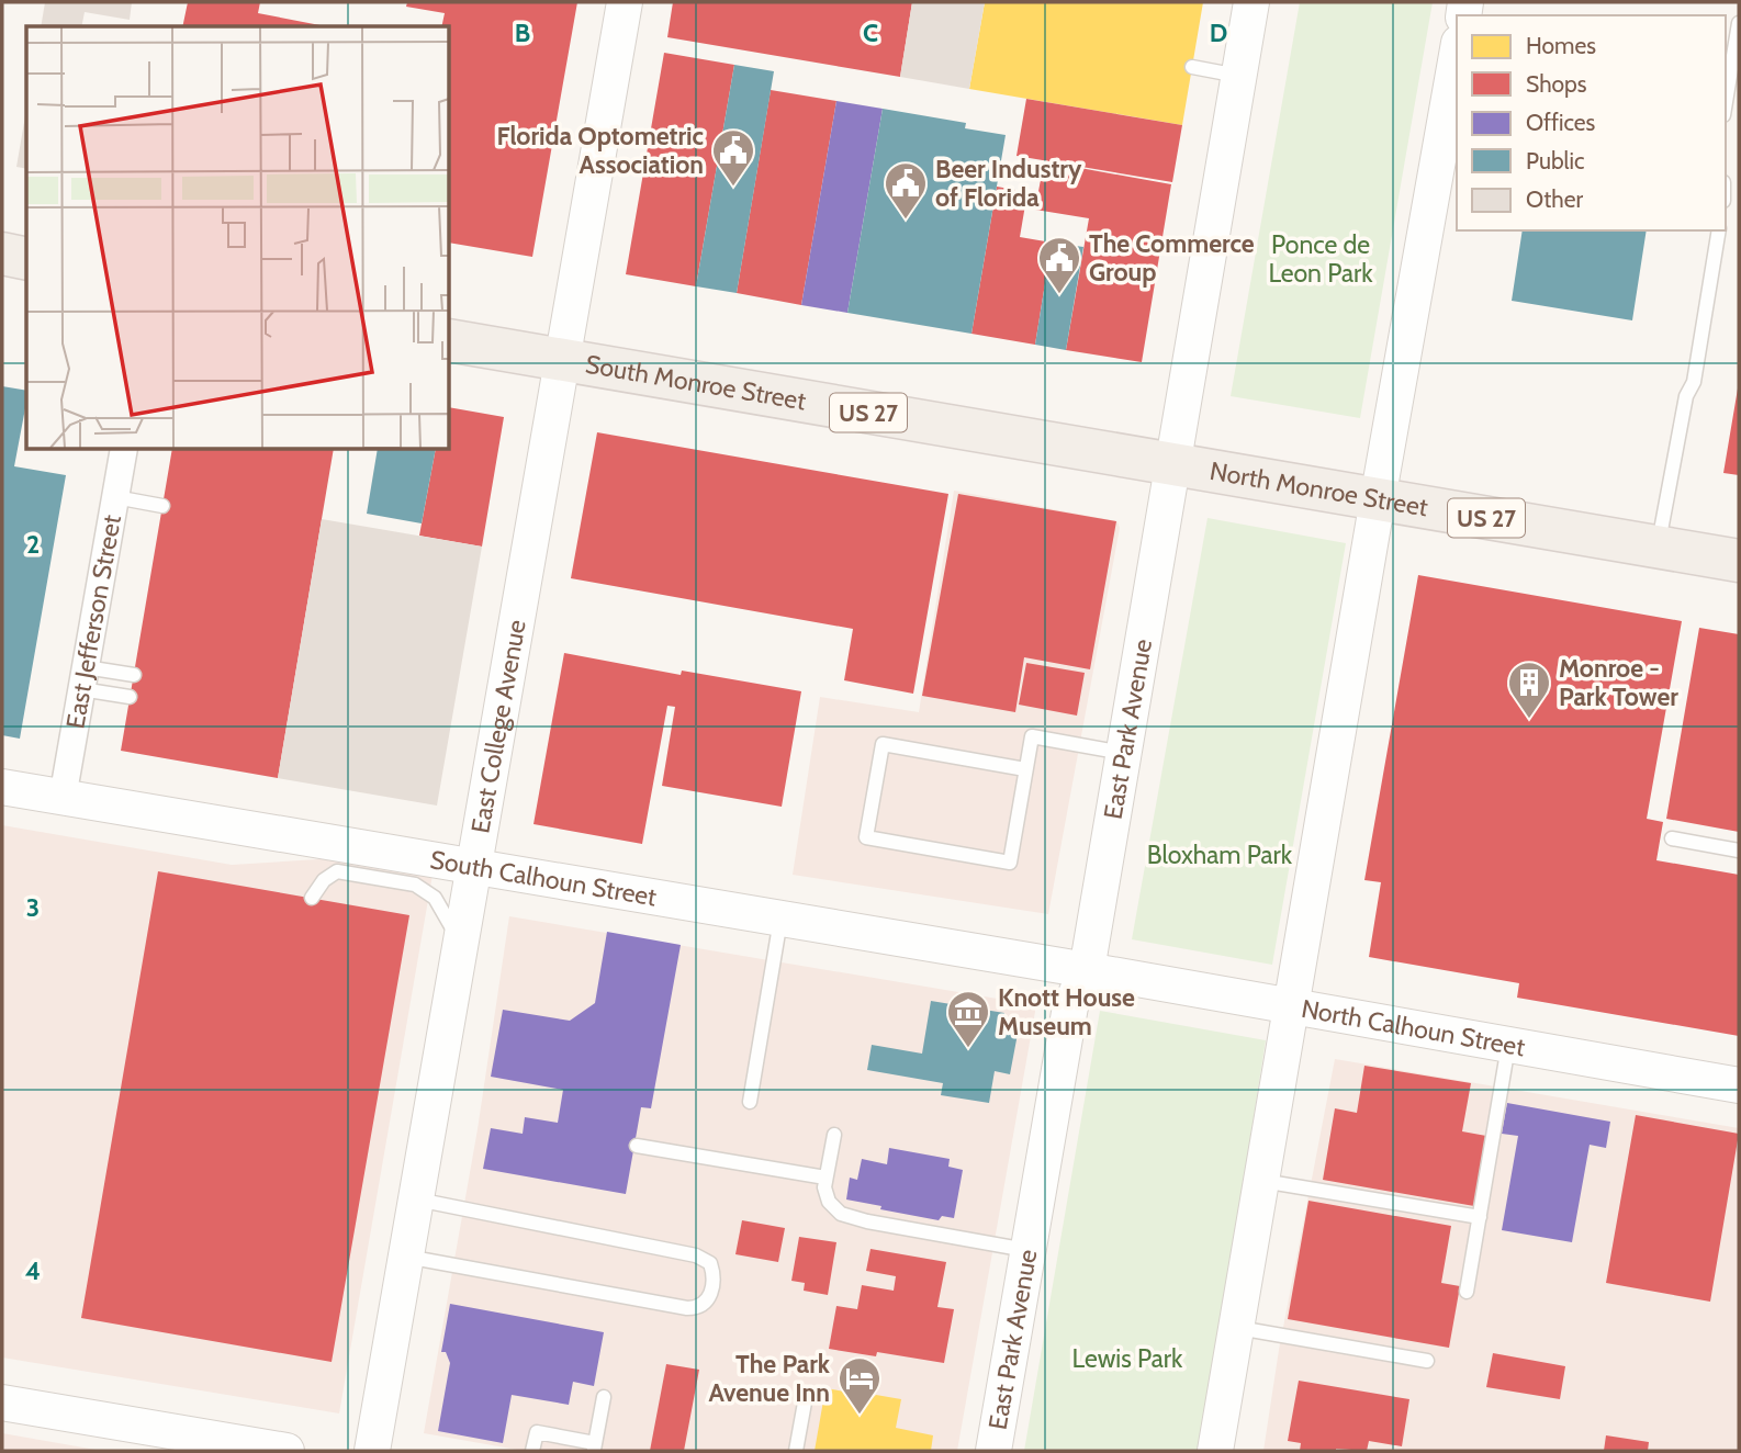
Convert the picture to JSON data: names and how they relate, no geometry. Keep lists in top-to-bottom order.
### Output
{
  "streets": {
    "main road": ["South Monroe Street", "US 27", "North Monroe Street"],
    "street": [
      "East Jefferson Street",
      "East College Avenue",
      "East Park Avenue",
      "South Calhoun Street",
      "North Calhoun Street"
    ]
  },
  "crossings": [
    ["South Monroe Street", "North Monroe Street"],
    ["South Monroe Street", "East College Avenue"],
    ["South Monroe Street", "East Park Avenue"],
    ["North Monroe Street", "East Park Avenue"],
    ["East Jefferson Street", "South Calhoun Street"],
    ["East College Avenue", "South Calhoun Street"],
    ["East Park Avenue", "South Calhoun Street"],
    ["East Park Avenue", "North Calhoun Street"],
    ["South Calhoun Street", "North Calhoun Street"]
  ],
  "parks": ["Ponce de Leon Park", "Bloxham Park", "Lewis Park"],
  "places": {
    "public building": ["Florida Optometric Association", "Beer Industry of Florida", "The Commerce Group"],
    "building": ["Monroe - Park Tower"],
    "museum": ["Knott House Museum"],
    "hotel": ["The Park Avenue Inn"]
  },
  "legend": [
    "Homes",
    "Shops",
    "Offices",
    "Public",
    "Other"
  ],
  "grid": {
    "columns": ["B", "C", "D"],
    "rows": ["2", "3", "4"]
  }
}
